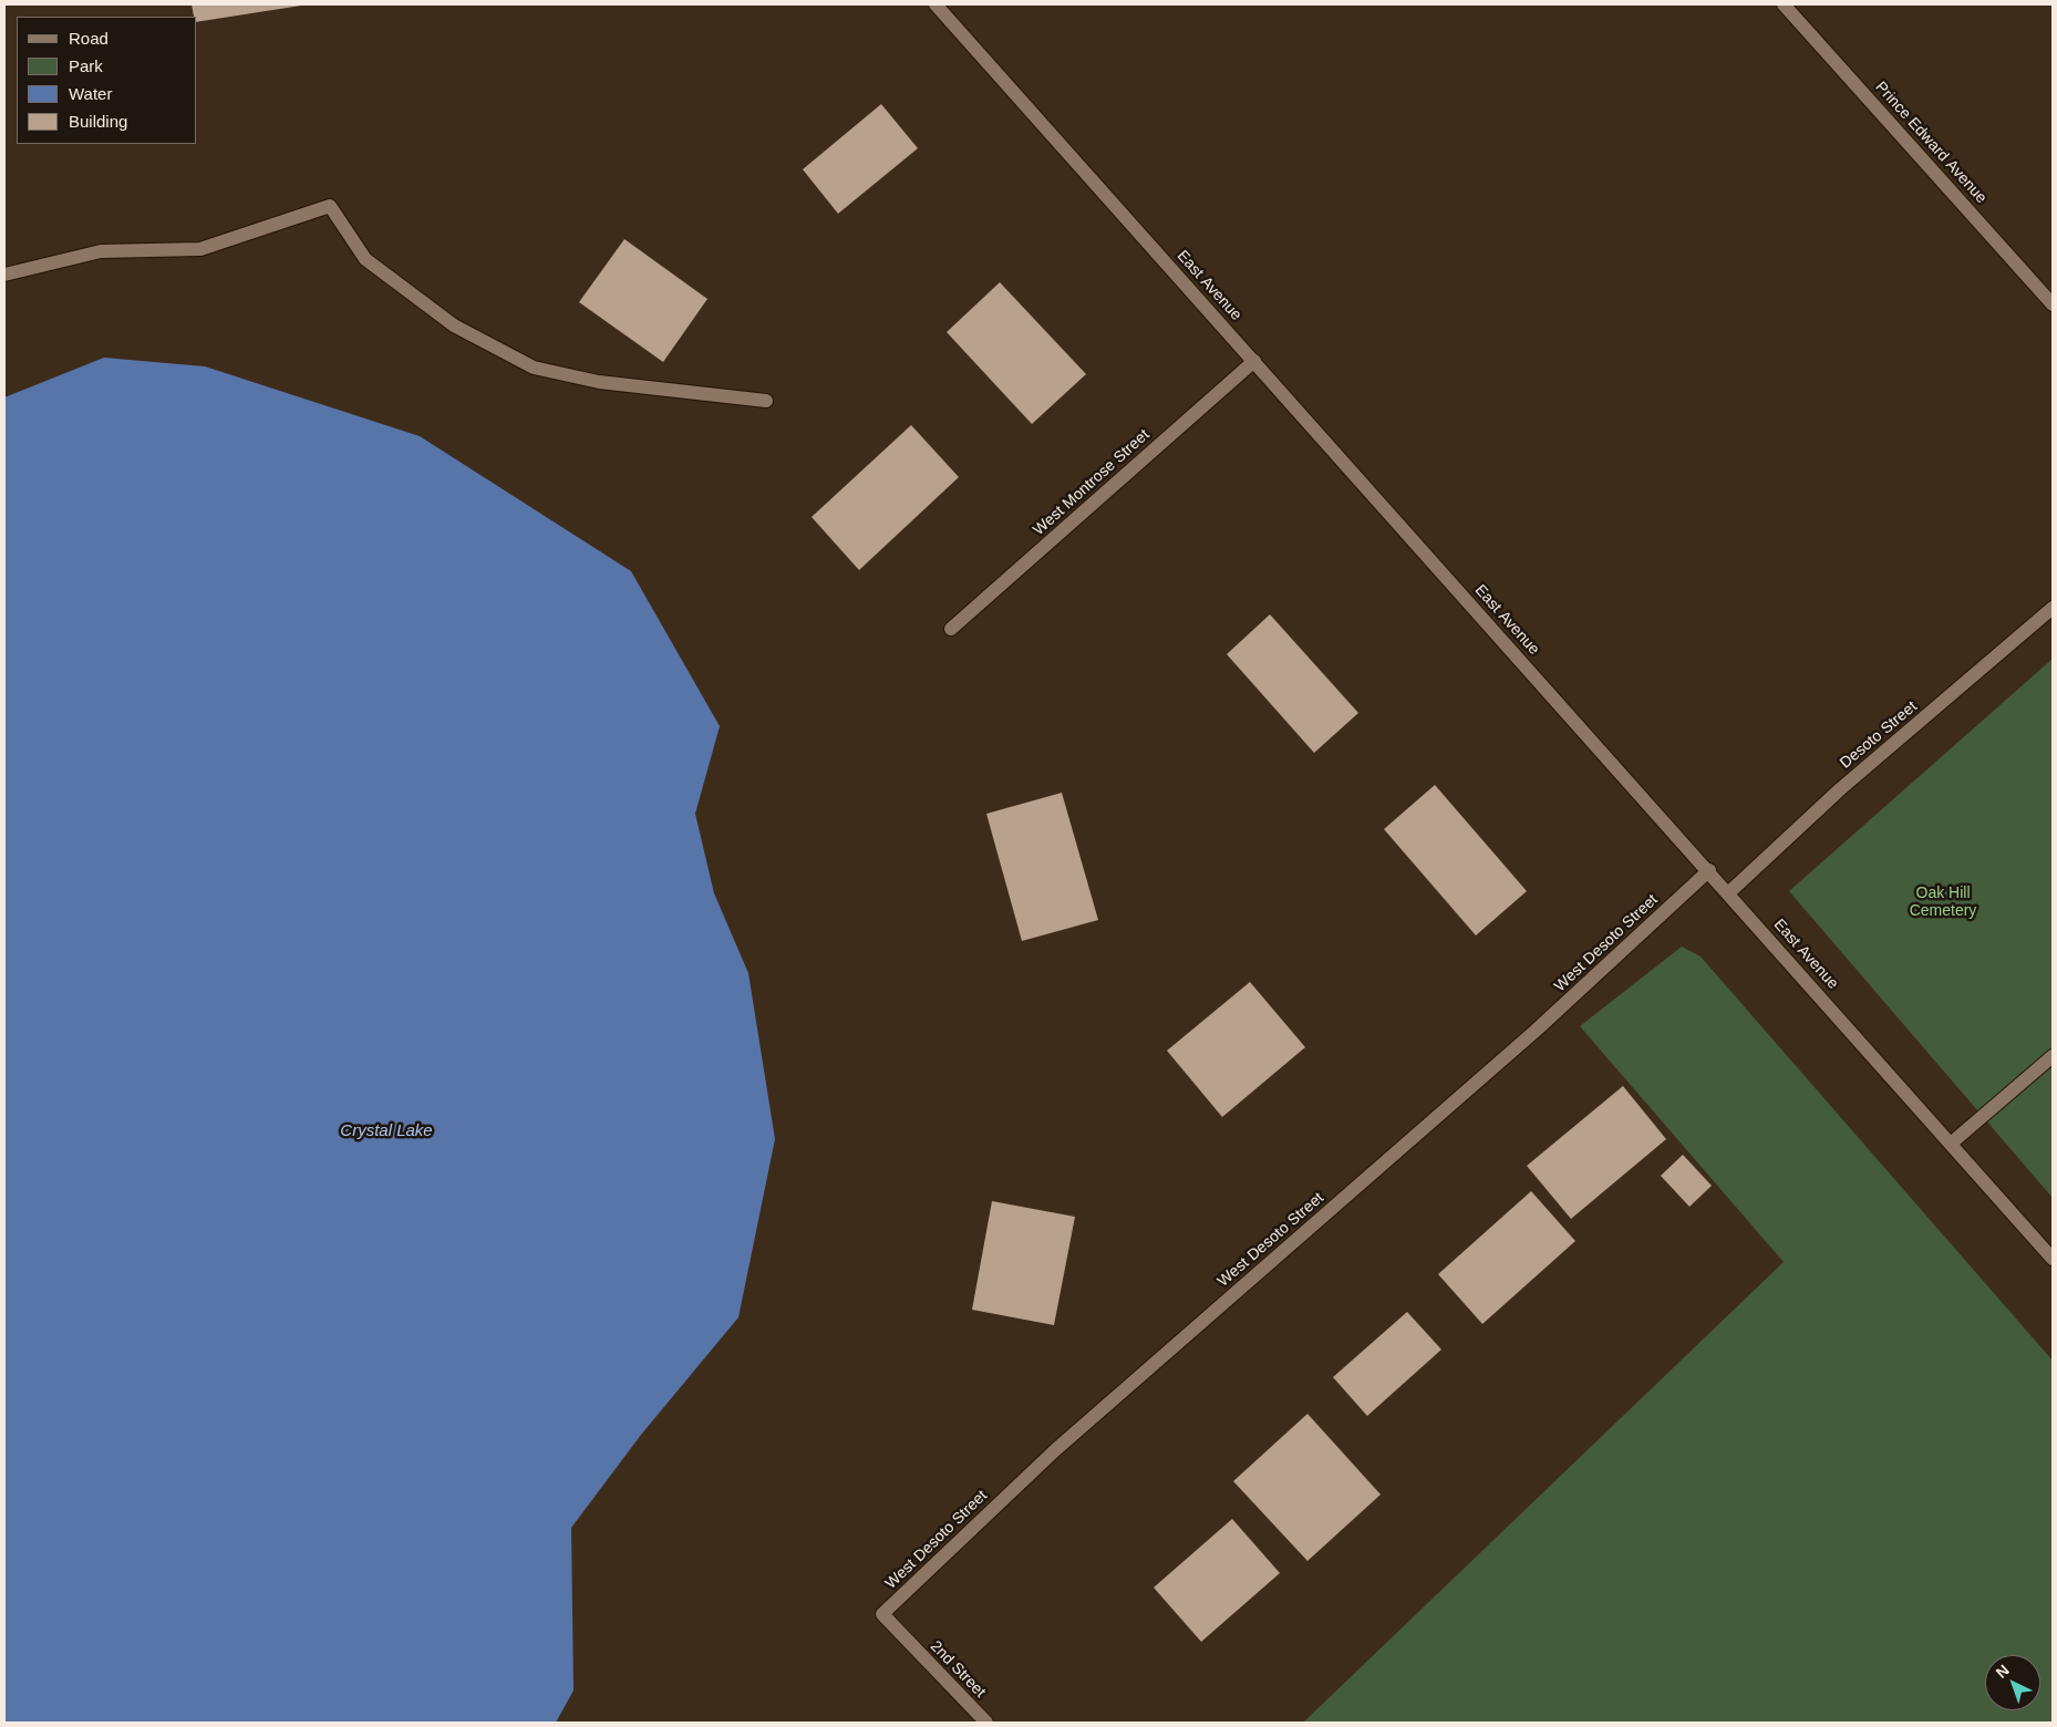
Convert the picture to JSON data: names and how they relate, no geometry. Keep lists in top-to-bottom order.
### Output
{
  "streets": {
    "street": [
      "Prince Edward Avenue",
      "East Avenue",
      "West Montrose Street",
      "Desoto Street",
      "West Desoto Street",
      "2nd Street"
    ]
  },
  "crossings": [
    ["East Avenue", "West Montrose Street"],
    ["East Avenue", "Desoto Street"],
    ["East Avenue", "West Desoto Street"],
    ["West Desoto Street", "2nd Street"]
  ],
  "water": ["Crystal Lake"],
  "parks": ["Oak Hill Cemetery"],
  "legend": [
    "Road",
    "Park",
    "Water",
    "Building"
  ],
  "north": "top left"
}
